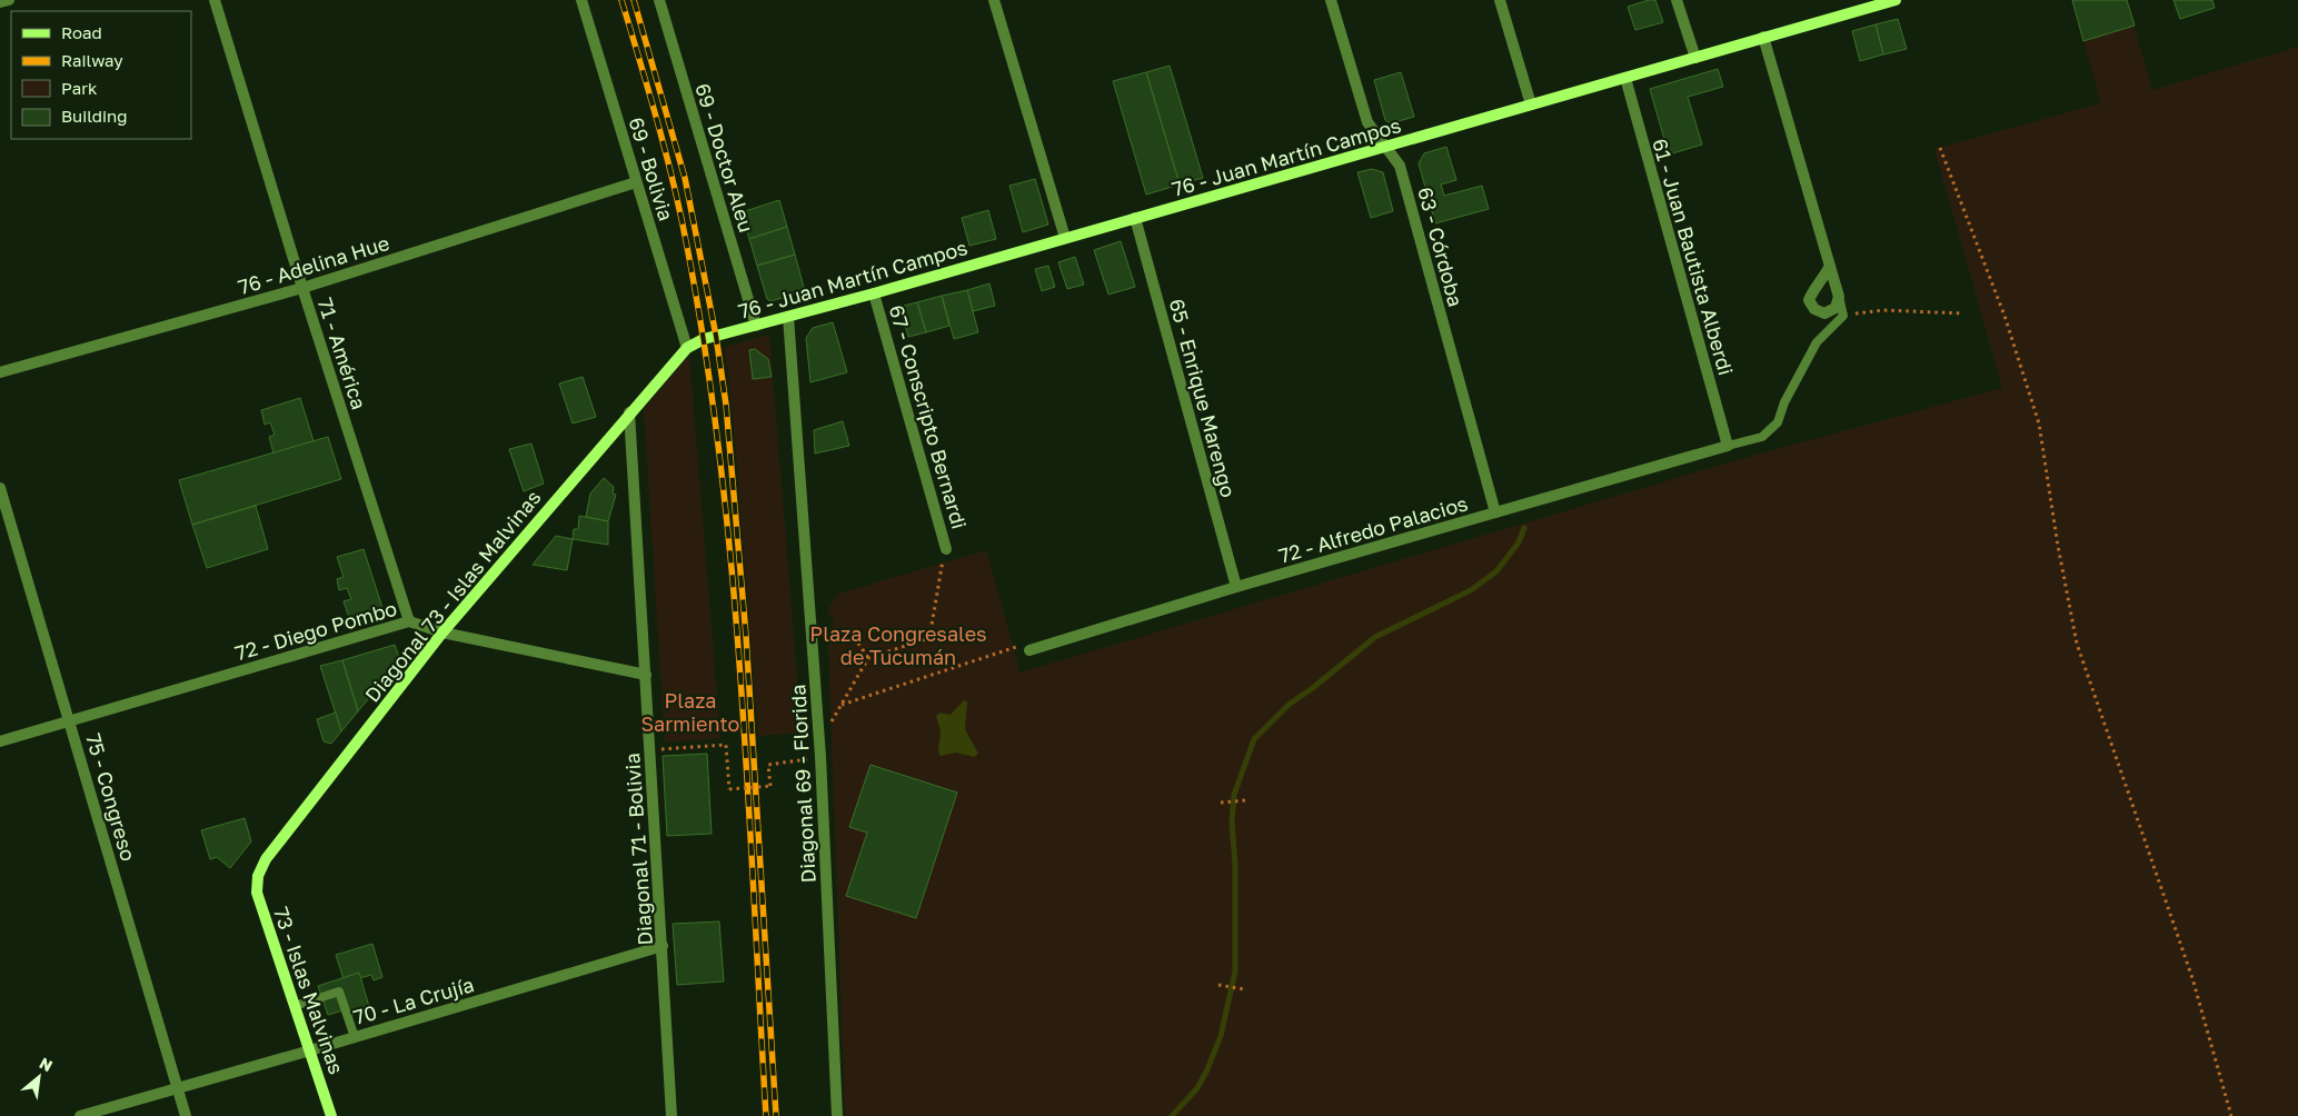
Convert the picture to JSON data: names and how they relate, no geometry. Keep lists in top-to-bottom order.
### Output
{
  "streets": {
    "main road": ["76 - Juan Martín Campos", "Diagonal 73 - Islas Malvinas", "73 - Islas Malvinas"],
    "street": [
      "69 - Doctor Aleu",
      "69 - Bolivia",
      "63 - Córdoba",
      "61 - Juan Bautista Alberdi",
      "76 - Adelina Hue",
      "71 - América",
      "65 - Enrique Marengo",
      "67 - Conscripto Bernardi",
      "72 - Alfredo Palacios",
      "72 - Diego Pombo",
      "Diagonal 69 - Florida",
      "75 - Congreso",
      "Diagonal 71 - Bolivia",
      "70 - La Crujía"
    ]
  },
  "crossings": [
    ["76 - Juan Martín Campos", "69 - Doctor Aleu"],
    ["76 - Juan Martín Campos", "69 - Bolivia"],
    ["76 - Juan Martín Campos", "63 - Córdoba"],
    ["76 - Juan Martín Campos", "61 - Juan Bautista Alberdi"],
    ["76 - Juan Martín Campos", "65 - Enrique Marengo"],
    ["76 - Juan Martín Campos", "67 - Conscripto Bernardi"],
    ["76 - Juan Martín Campos", "Diagonal 73 - Islas Malvinas"],
    ["76 - Juan Martín Campos", "Diagonal 69 - Florida"],
    ["69 - Bolivia", "76 - Adelina Hue"],
    ["69 - Bolivia", "Diagonal 73 - Islas Malvinas"],
    ["63 - Córdoba", "72 - Alfredo Palacios"],
    ["61 - Juan Bautista Alberdi", "72 - Alfredo Palacios"],
    ["76 - Adelina Hue", "71 - América"],
    ["71 - América", "72 - Diego Pombo"],
    ["65 - Enrique Marengo", "72 - Alfredo Palacios"],
    ["Diagonal 73 - Islas Malvinas", "72 - Diego Pombo"],
    ["Diagonal 73 - Islas Malvinas", "Diagonal 71 - Bolivia"],
    ["Diagonal 73 - Islas Malvinas", "73 - Islas Malvinas"],
    ["72 - Diego Pombo", "75 - Congreso"],
    ["72 - Diego Pombo", "Diagonal 71 - Bolivia"],
    ["75 - Congreso", "70 - La Crujía"],
    ["Diagonal 71 - Bolivia", "70 - La Crujía"],
    ["73 - Islas Malvinas", "70 - La Crujía"]
  ],
  "parks": ["Plaza Congresales de Tucumán", "Plaza Sarmiento"],
  "legend": [
    "Road",
    "Railway",
    "Park",
    "Building"
  ],
  "north": "top right"
}
